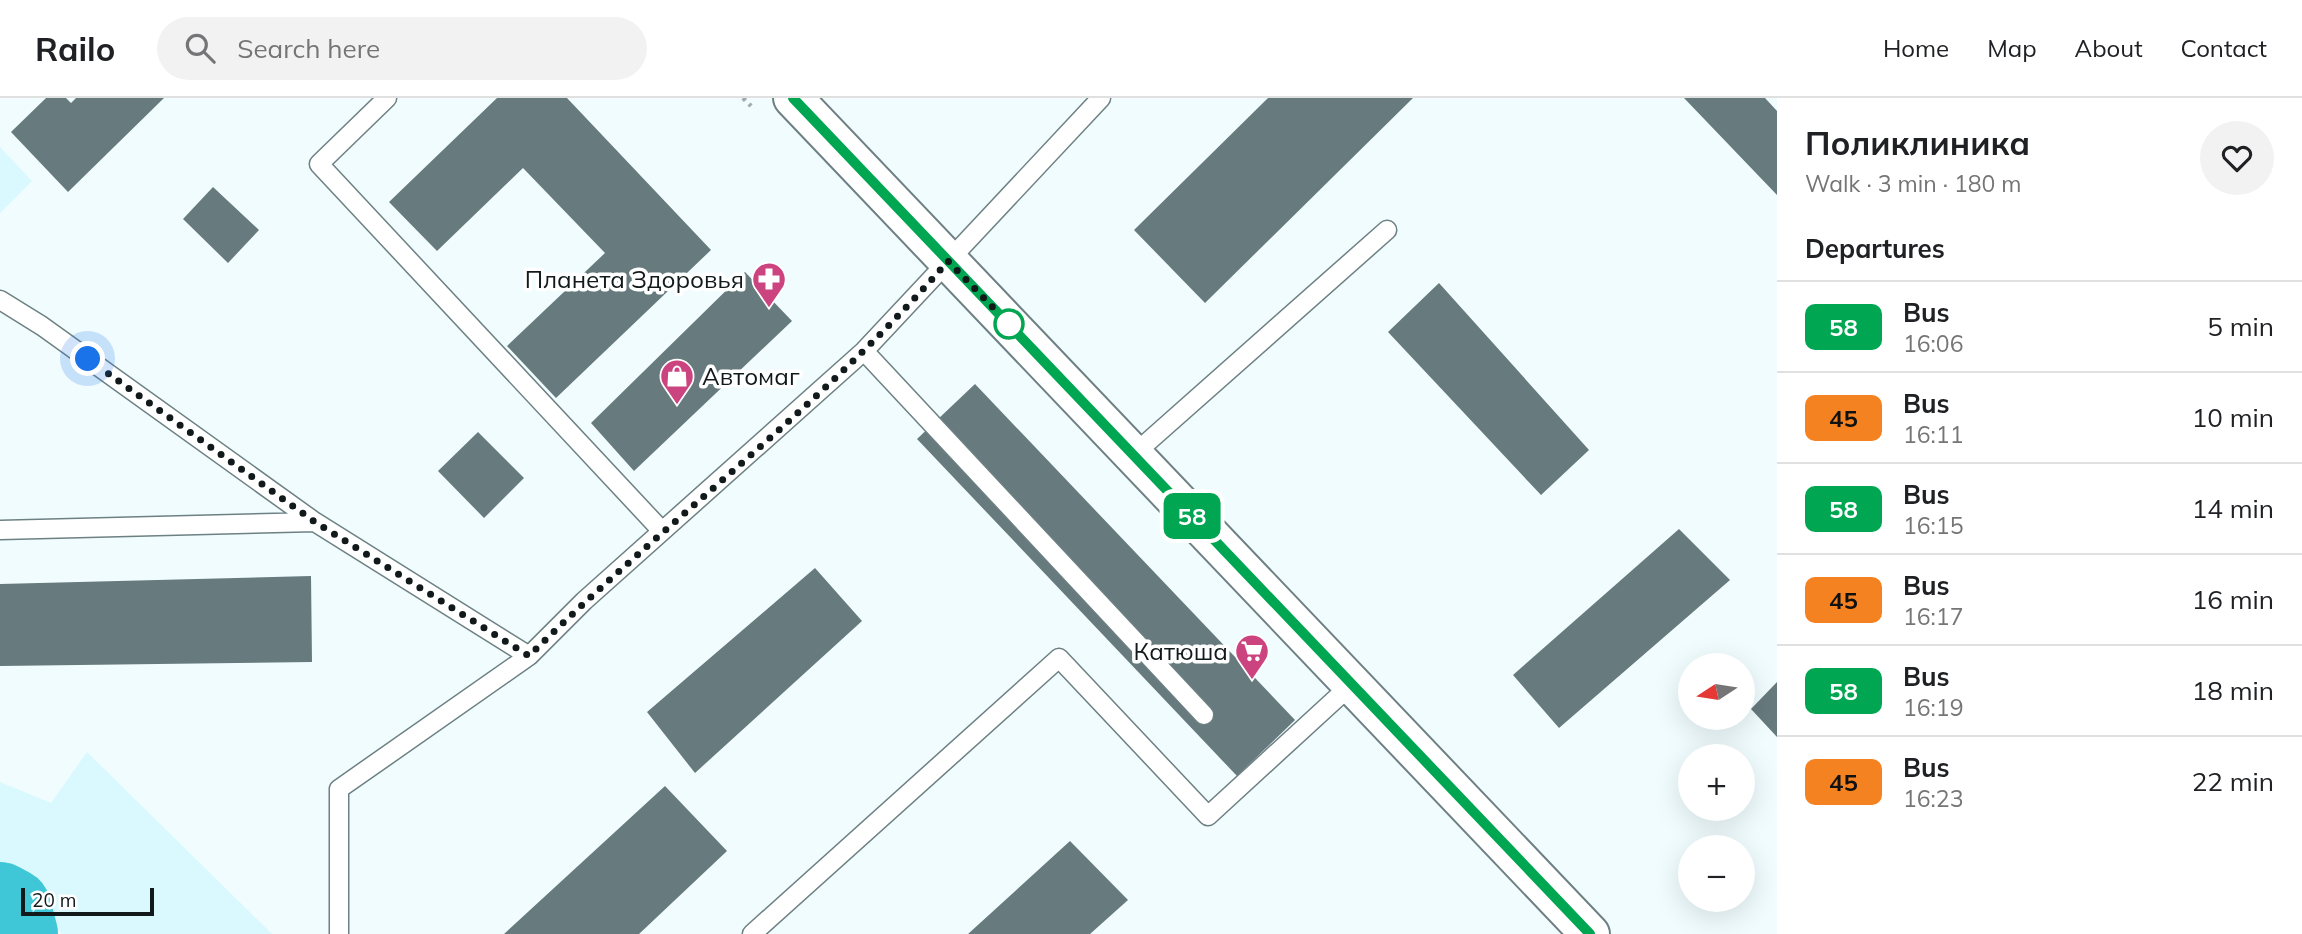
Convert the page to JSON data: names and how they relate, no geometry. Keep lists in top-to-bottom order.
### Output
{
  "places": {
    "pharmacy": ["Планета Здоровья"],
    "shop": ["Автомаг"],
    "supermarket": ["Катюша"]
  },
  "lines": ["bus line 58"],
  "scale_bar": "20 m",
  "north": "left",
  "page": {
    "header": "Railo",
    "search": "Search here",
    "nav": [
      "Home",
      "Map",
      "About",
      "Contact"
    ],
    "on_map": "58",
    "heading": [
      ["Поликлиника", "Walk · 3 min · 180 m"],
      "Departures"
    ],
    "list": [
      {
        "mark": "58",
        "name": "Bus",
        "note": "16:06",
        "value": "5 min"
      },
      {
        "mark": "45",
        "name": "Bus",
        "note": "16:11",
        "value": "10 min"
      },
      {
        "mark": "58",
        "name": "Bus",
        "note": "16:15",
        "value": "14 min"
      },
      {
        "mark": "45",
        "name": "Bus",
        "note": "16:17",
        "value": "16 min"
      },
      {
        "mark": "58",
        "name": "Bus",
        "note": "16:19",
        "value": "18 min"
      },
      {
        "mark": "45",
        "name": "Bus",
        "note": "16:23",
        "value": "22 min"
      }
    ],
    "map_buttons": ["+", "−"],
    "scale": "20 m"
  }
}
